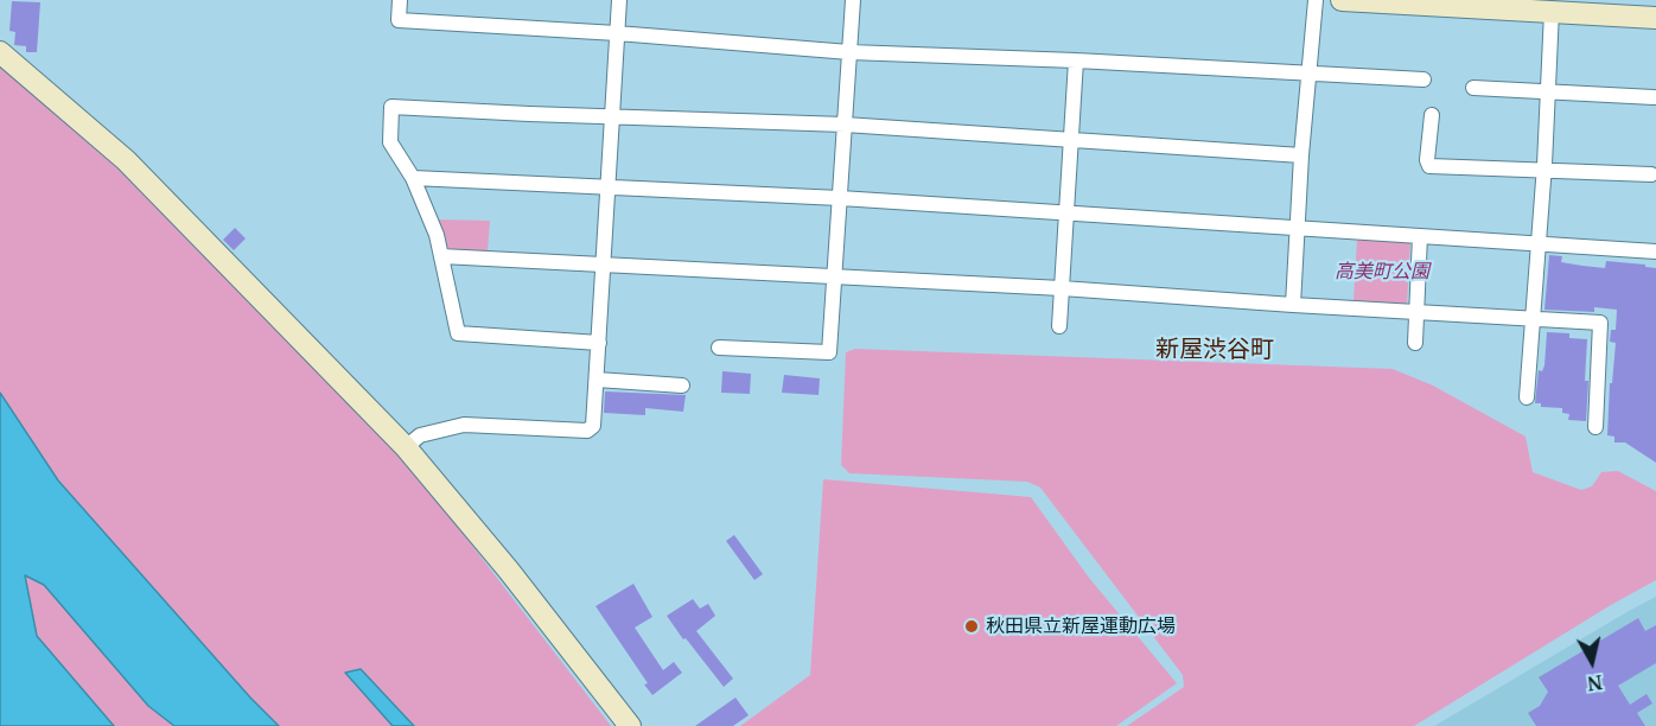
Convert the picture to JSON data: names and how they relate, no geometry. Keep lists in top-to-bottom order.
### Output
{
  "districts": ["新屋渋谷町"],
  "parks": ["高美町公園"],
  "places": ["秋田県立新屋運動広場"],
  "north": "bottom"
}
